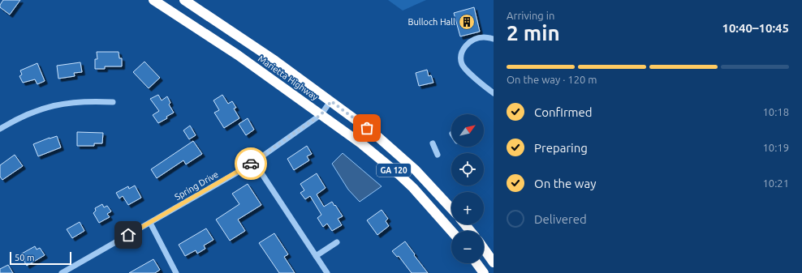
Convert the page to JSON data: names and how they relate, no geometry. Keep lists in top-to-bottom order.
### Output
{
  "streets": {
    "highway": ["Marietta Highway", "GA 120"],
    "street": ["Spring Drive"]
  },
  "crossings": [
    ["Marietta Highway", "Spring Drive"]
  ],
  "places": {
    "building": ["Bulloch Hall"]
  },
  "scale_bar": "50 m",
  "north": "top right",
  "page": {
    "heading": ["2 min", "Arriving in", "10:40–10:45"],
    "bar": "On the way · 120 m",
    "list": [
      ["Confirmed", "10:18"],
      ["Preparing", "10:19"],
      ["On the way", "10:21"],
      "Delivered"
    ],
    "map_buttons": ["+", "−"],
    "scale": "50 m"
  }
}
